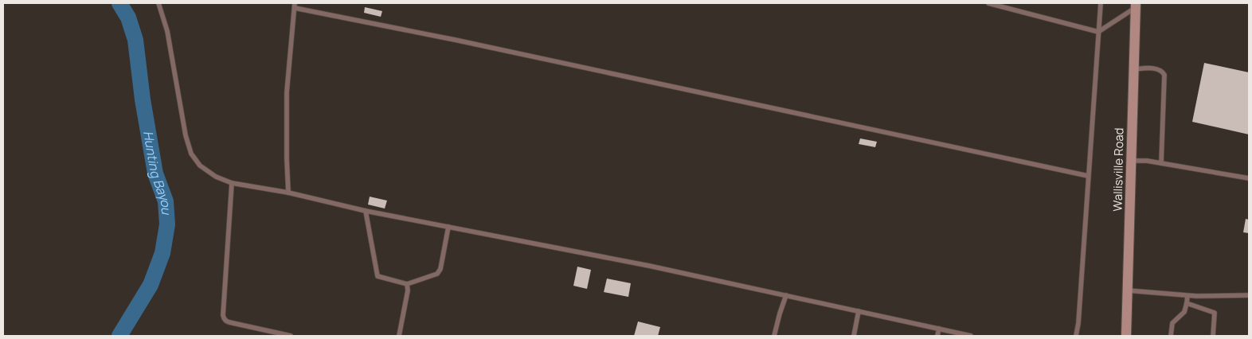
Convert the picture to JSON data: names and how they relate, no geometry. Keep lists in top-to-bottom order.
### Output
{
  "streets": {
    "main road": ["Wallisville Road"]
  },
  "water": ["Hunting Bayou"]
}
